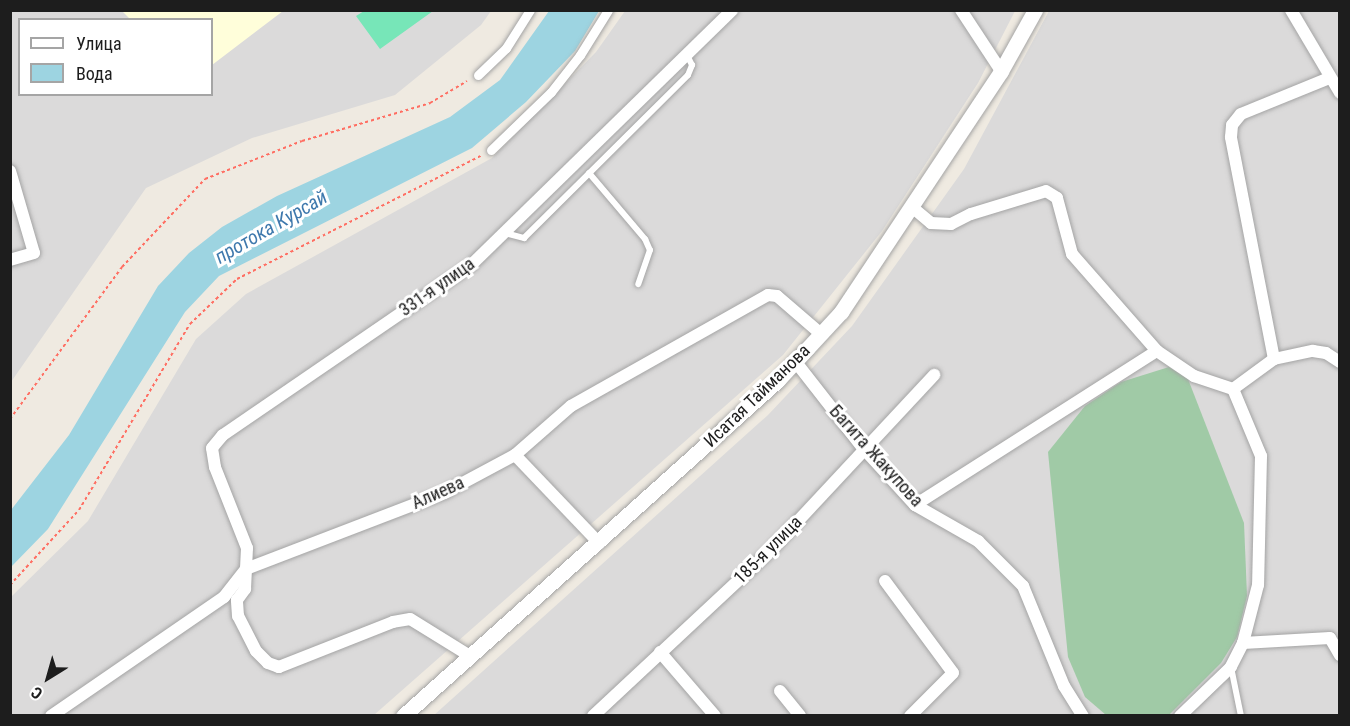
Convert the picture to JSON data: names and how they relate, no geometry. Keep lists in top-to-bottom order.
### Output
{
  "streets": {
    "street": [
      "331-я улица",
      "Исатая Тайманова",
      "Багита Жакупова",
      "Алиева",
      "185-я улица"
    ]
  },
  "crossings": [
    ["331-я улица", "Алиева"],
    ["Исатая Тайманова", "Багита Жакупова"],
    ["Исатая Тайманова", "Алиева"],
    ["Багита Жакупова", "185-я улица"]
  ],
  "water": ["протока Курсай"],
  "legend": ["Улица", "Вода"],
  "north": "bottom left"
}
